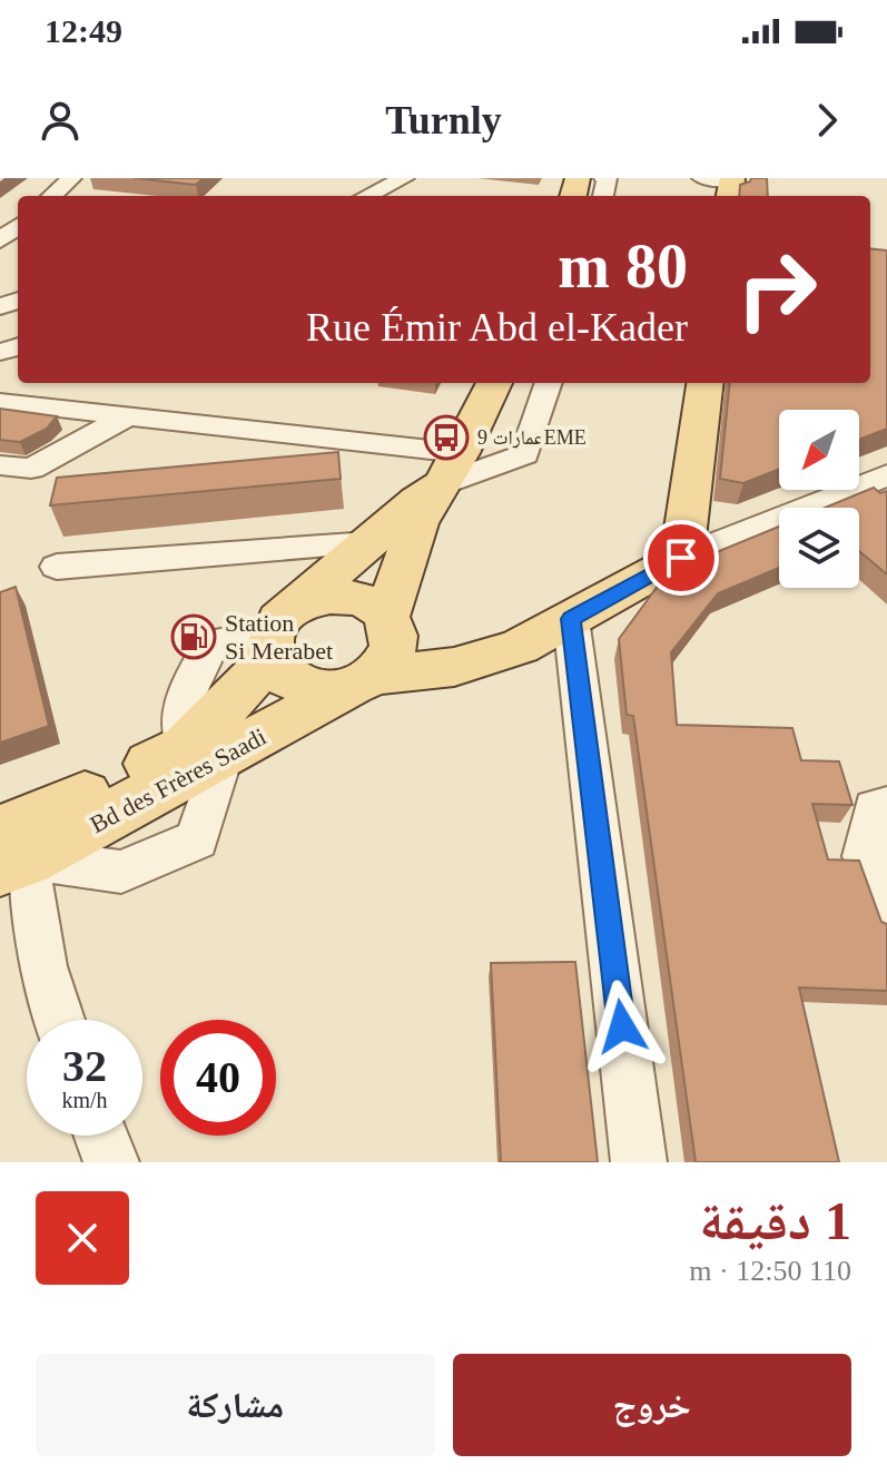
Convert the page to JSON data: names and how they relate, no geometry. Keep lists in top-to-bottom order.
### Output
{
  "streets": {
    "main road": ["Bd des Frères Saadi"]
  },
  "places": {
    "bus stop": ["عمارات 9EME"],
    "fuel station": ["Station Si Merabet"]
  },
  "north": "bottom left",
  "page": {
    "status": "12:49",
    "header": "Turnly",
    "turn": ["80 m", "Rue Émir Abd el-Kader"],
    "speed": "32 km/h",
    "limit": "40",
    "heading": ["1 دقيقة", "110 m · 12:50"],
    "buttons": ["خروج", "مشاركة"]
  }
}
